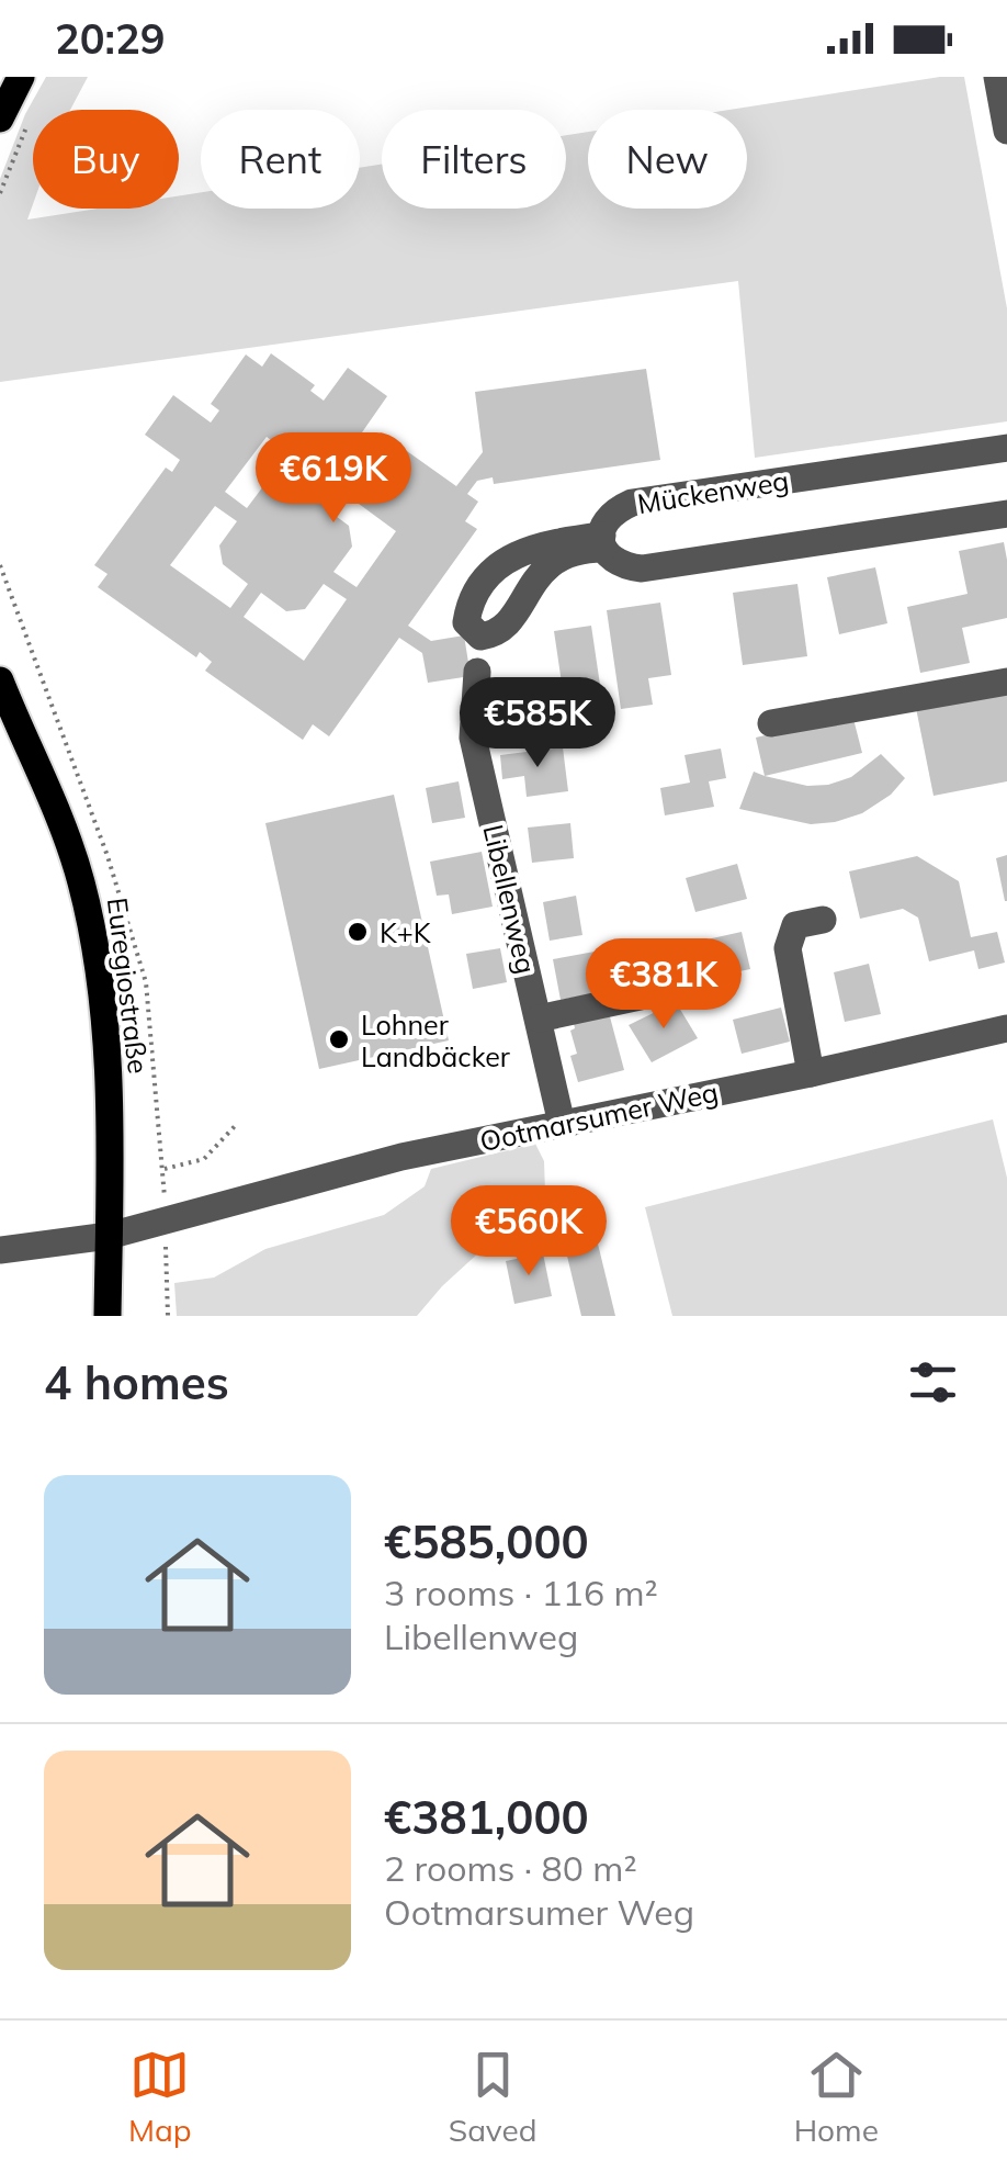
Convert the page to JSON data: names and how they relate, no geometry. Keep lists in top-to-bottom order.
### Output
{
  "streets": {
    "main road": ["Euregiostraße"],
    "street": ["Mückenweg", "Libellenweg", "Ootmarsumer Weg"]
  },
  "crossings": [
    ["Libellenweg", "Ootmarsumer Weg"],
    ["Euregiostraße", "Ootmarsumer Weg"]
  ],
  "places": ["K+K", "Lohner Landbäcker"],
  "page": {
    "status": "20:29",
    "chip": [
      "Buy",
      "Rent",
      "Filters",
      "New"
    ],
    "price": [
      "€619K",
      "€585K",
      "€381K",
      "€560K"
    ],
    "heading": "4 homes",
    "list": [
      {
        "name": "€585,000",
        "note": "3 rooms · 116 m² · Libellenweg"
      },
      {
        "name": "€381,000",
        "note": "2 rooms · 80 m² · Ootmarsumer Weg"
      }
    ],
    "tabs": ["Map", "Saved", "Home"]
  }
}
